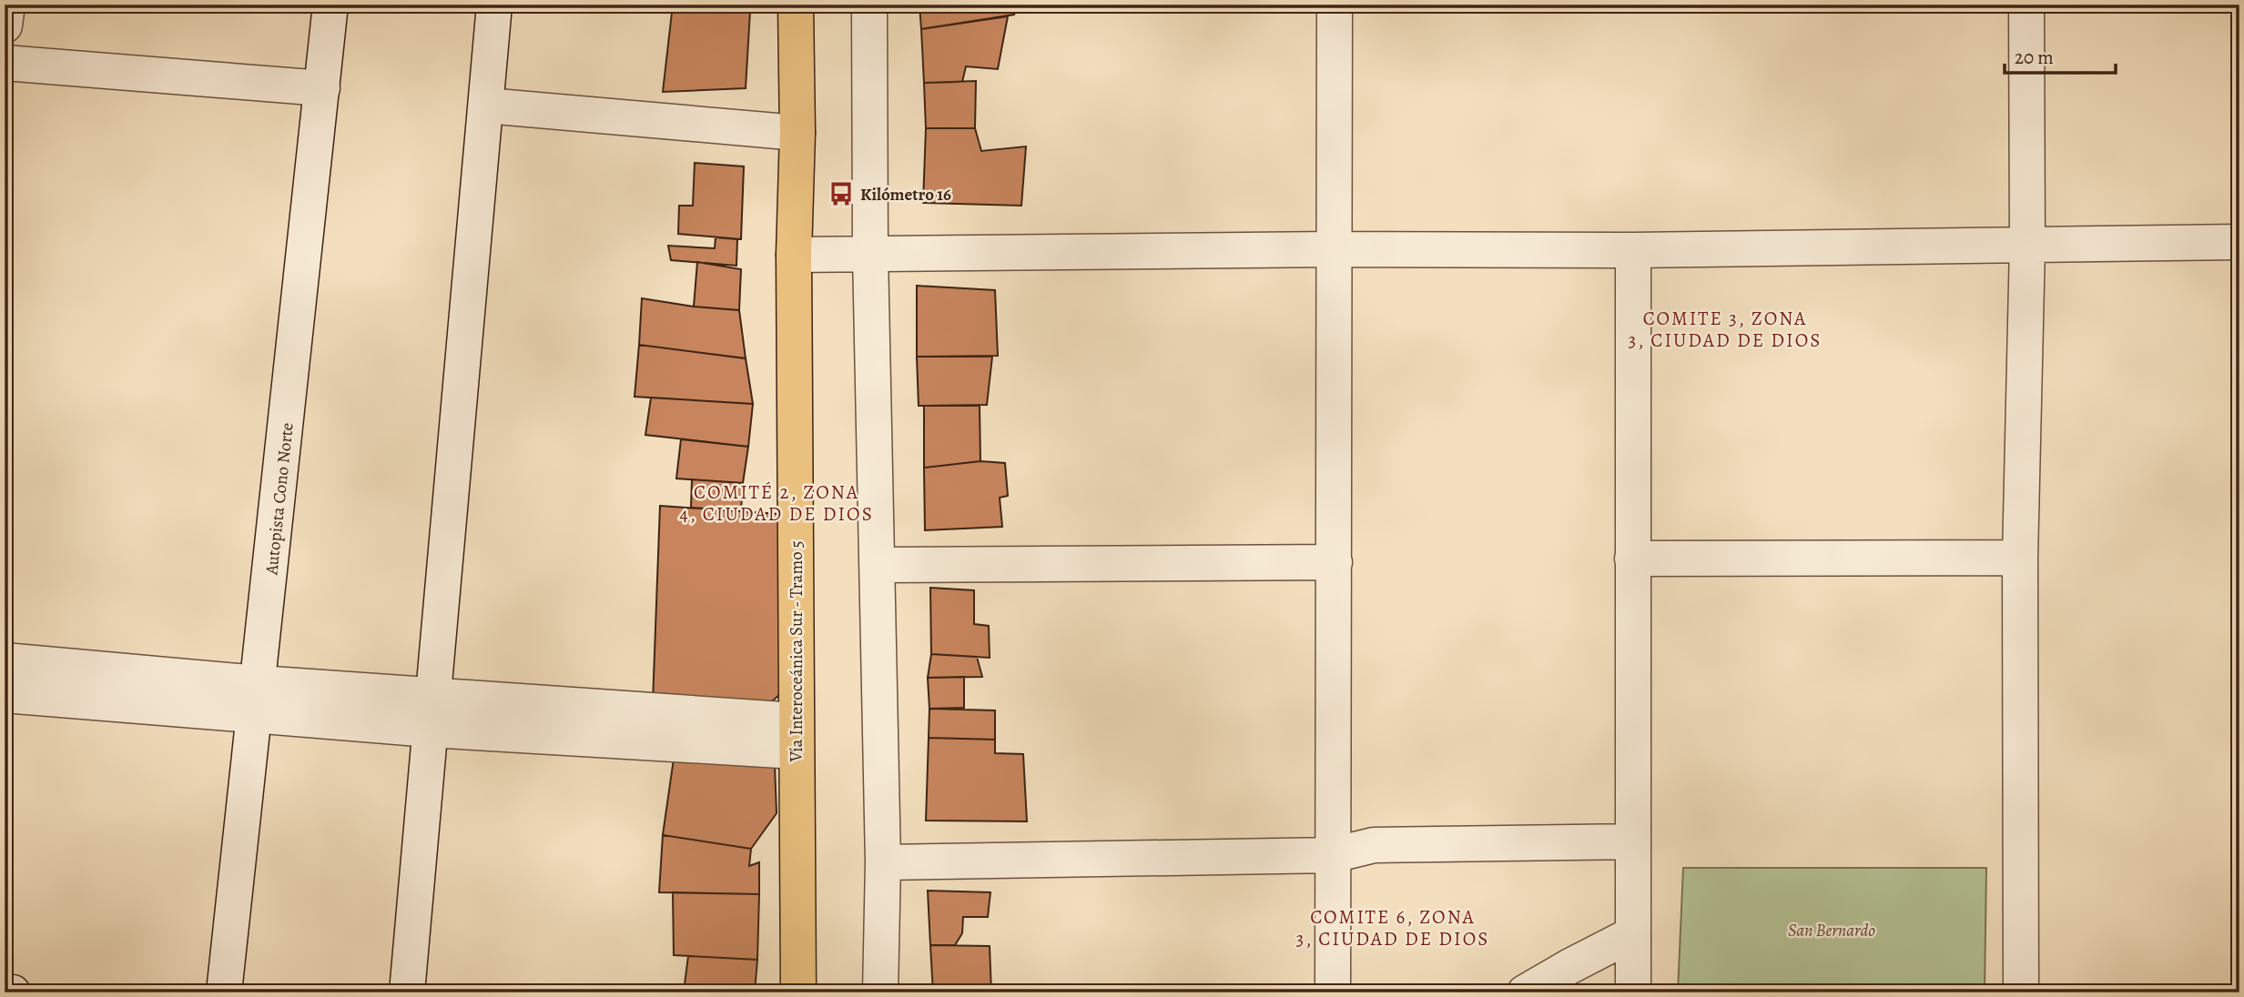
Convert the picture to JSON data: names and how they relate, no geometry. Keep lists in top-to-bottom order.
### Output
{
  "streets": {
    "highway": ["Vía Interoceánica Sur - Tramo 5"],
    "street": ["Autopista Cono Norte"]
  },
  "districts": ["COMITE 3, ZONA 3, CIUDAD DE DIOS", "COMITÉ 2, ZONA 4, CIUDAD DE DIOS", "COMITE 6, ZONA 3, CIUDAD DE DIOS"],
  "parks": ["San Bernardo"],
  "places": {
    "bus stop": ["Kilómetro 16"]
  },
  "scale_bar": "20 m"
}
